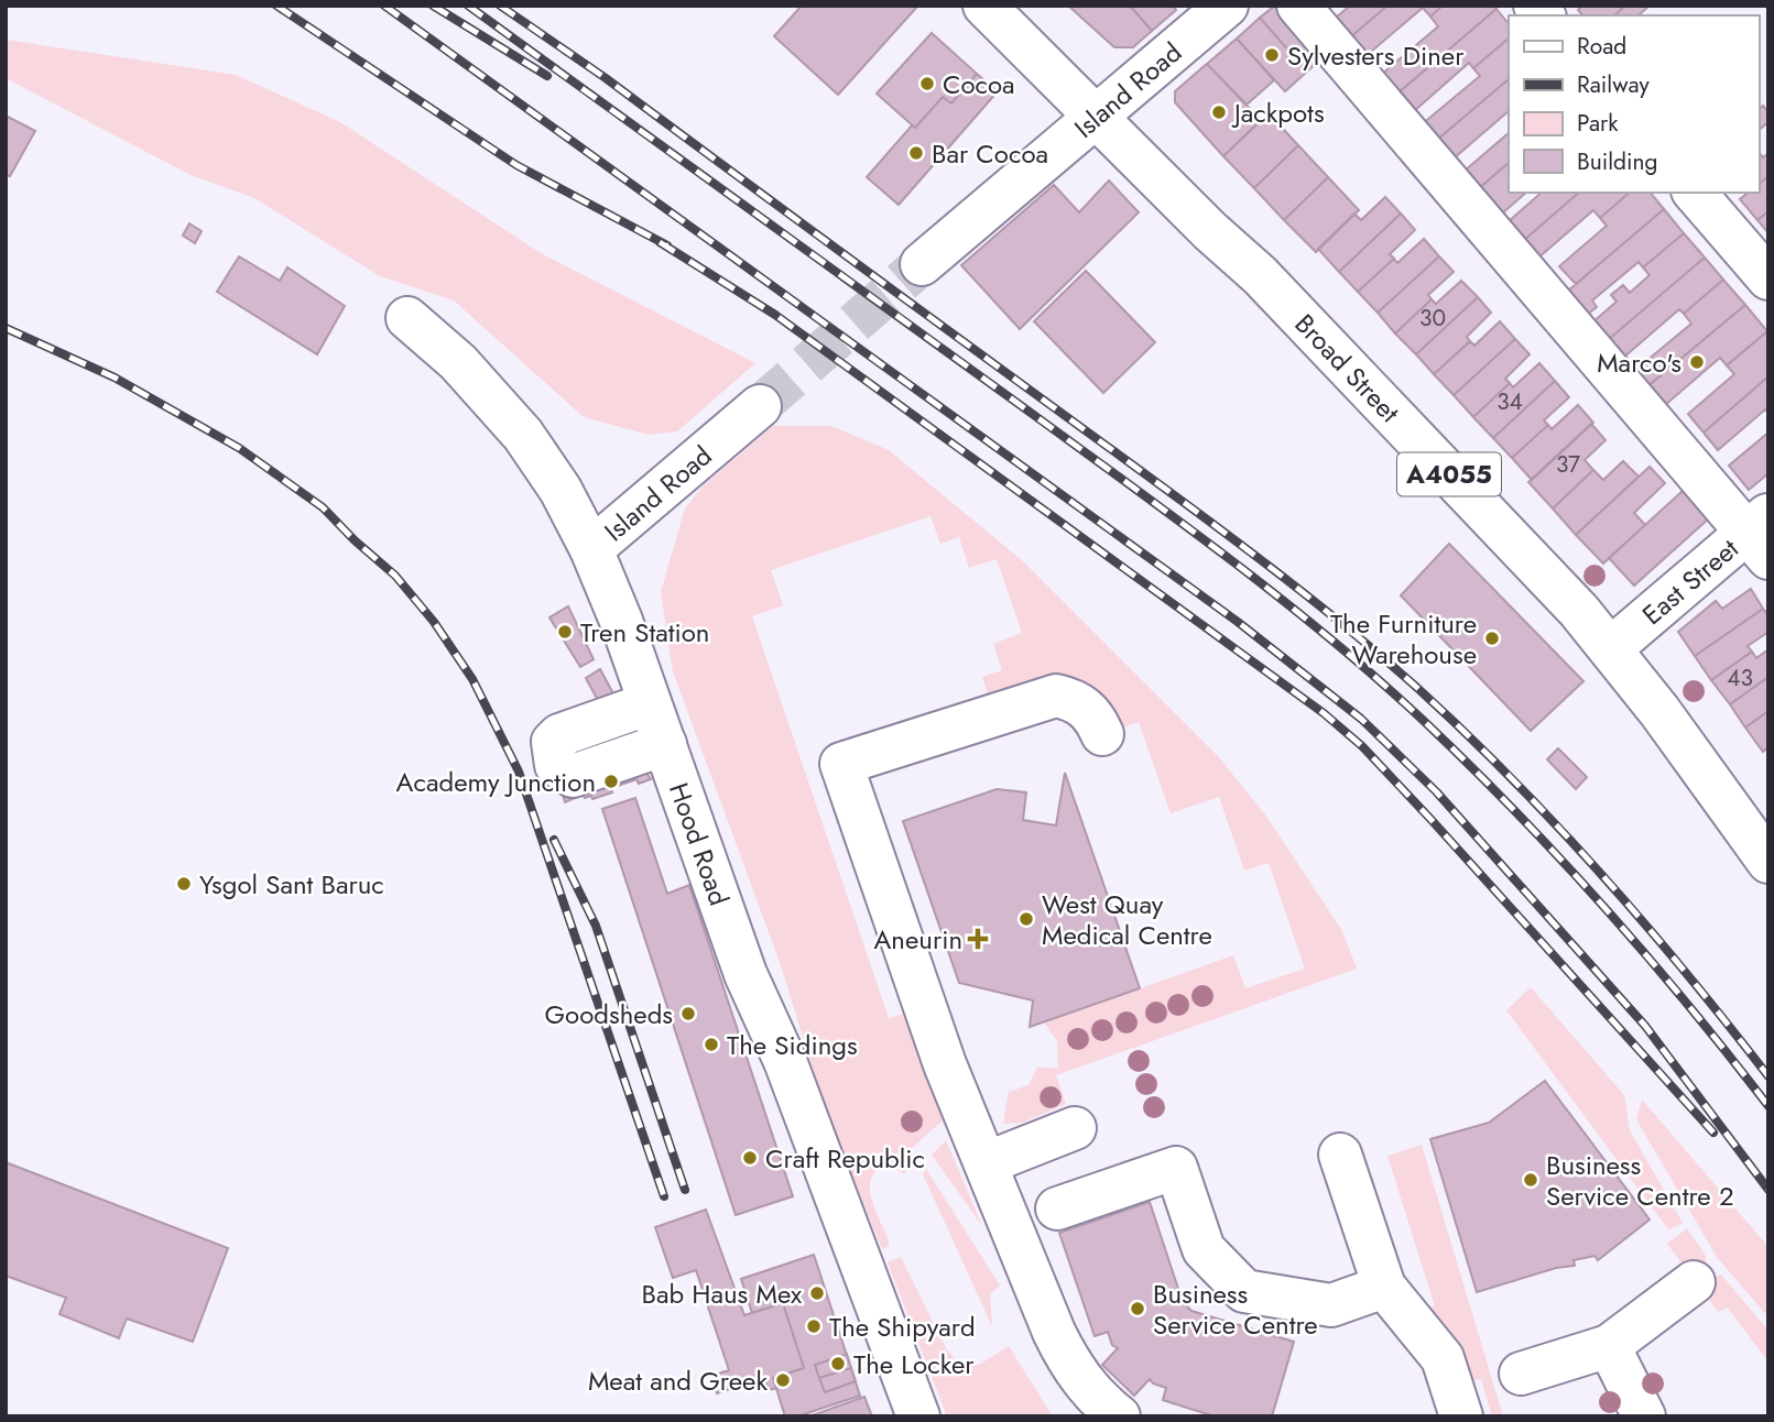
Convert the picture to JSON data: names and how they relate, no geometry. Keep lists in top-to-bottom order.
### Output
{
  "streets": {
    "street": [
      "Island Road",
      "Broad Street",
      "A4055",
      "East Street",
      "Hood Road"
    ]
  },
  "crossings": [
    ["Island Road", "Broad Street"],
    ["Island Road", "Hood Road"],
    ["Broad Street", "East Street"]
  ],
  "places": {
    "other": [
      "Sylvesters Diner",
      "Cocoa",
      "Jackpots",
      "Bar Cocoa",
      "Marco's",
      "Tren Station",
      "The Furniture Warehouse",
      "Academy Junction",
      "Ysgol Sant Baruc",
      "West Quay Medical Centre",
      "Goodsheds",
      "The Sidings",
      "Craft Republic",
      "Business Service Centre 2",
      "Bab Haus Mex",
      "Business Service Centre",
      "The Shipyard",
      "The Locker",
      "Meat and Greek"
    ],
    "health": ["Aneurin"]
  },
  "house_numbers": [
    "30",
    "34",
    "37",
    "43"
  ],
  "legend": [
    "Road",
    "Railway",
    "Park",
    "Building"
  ]
}
